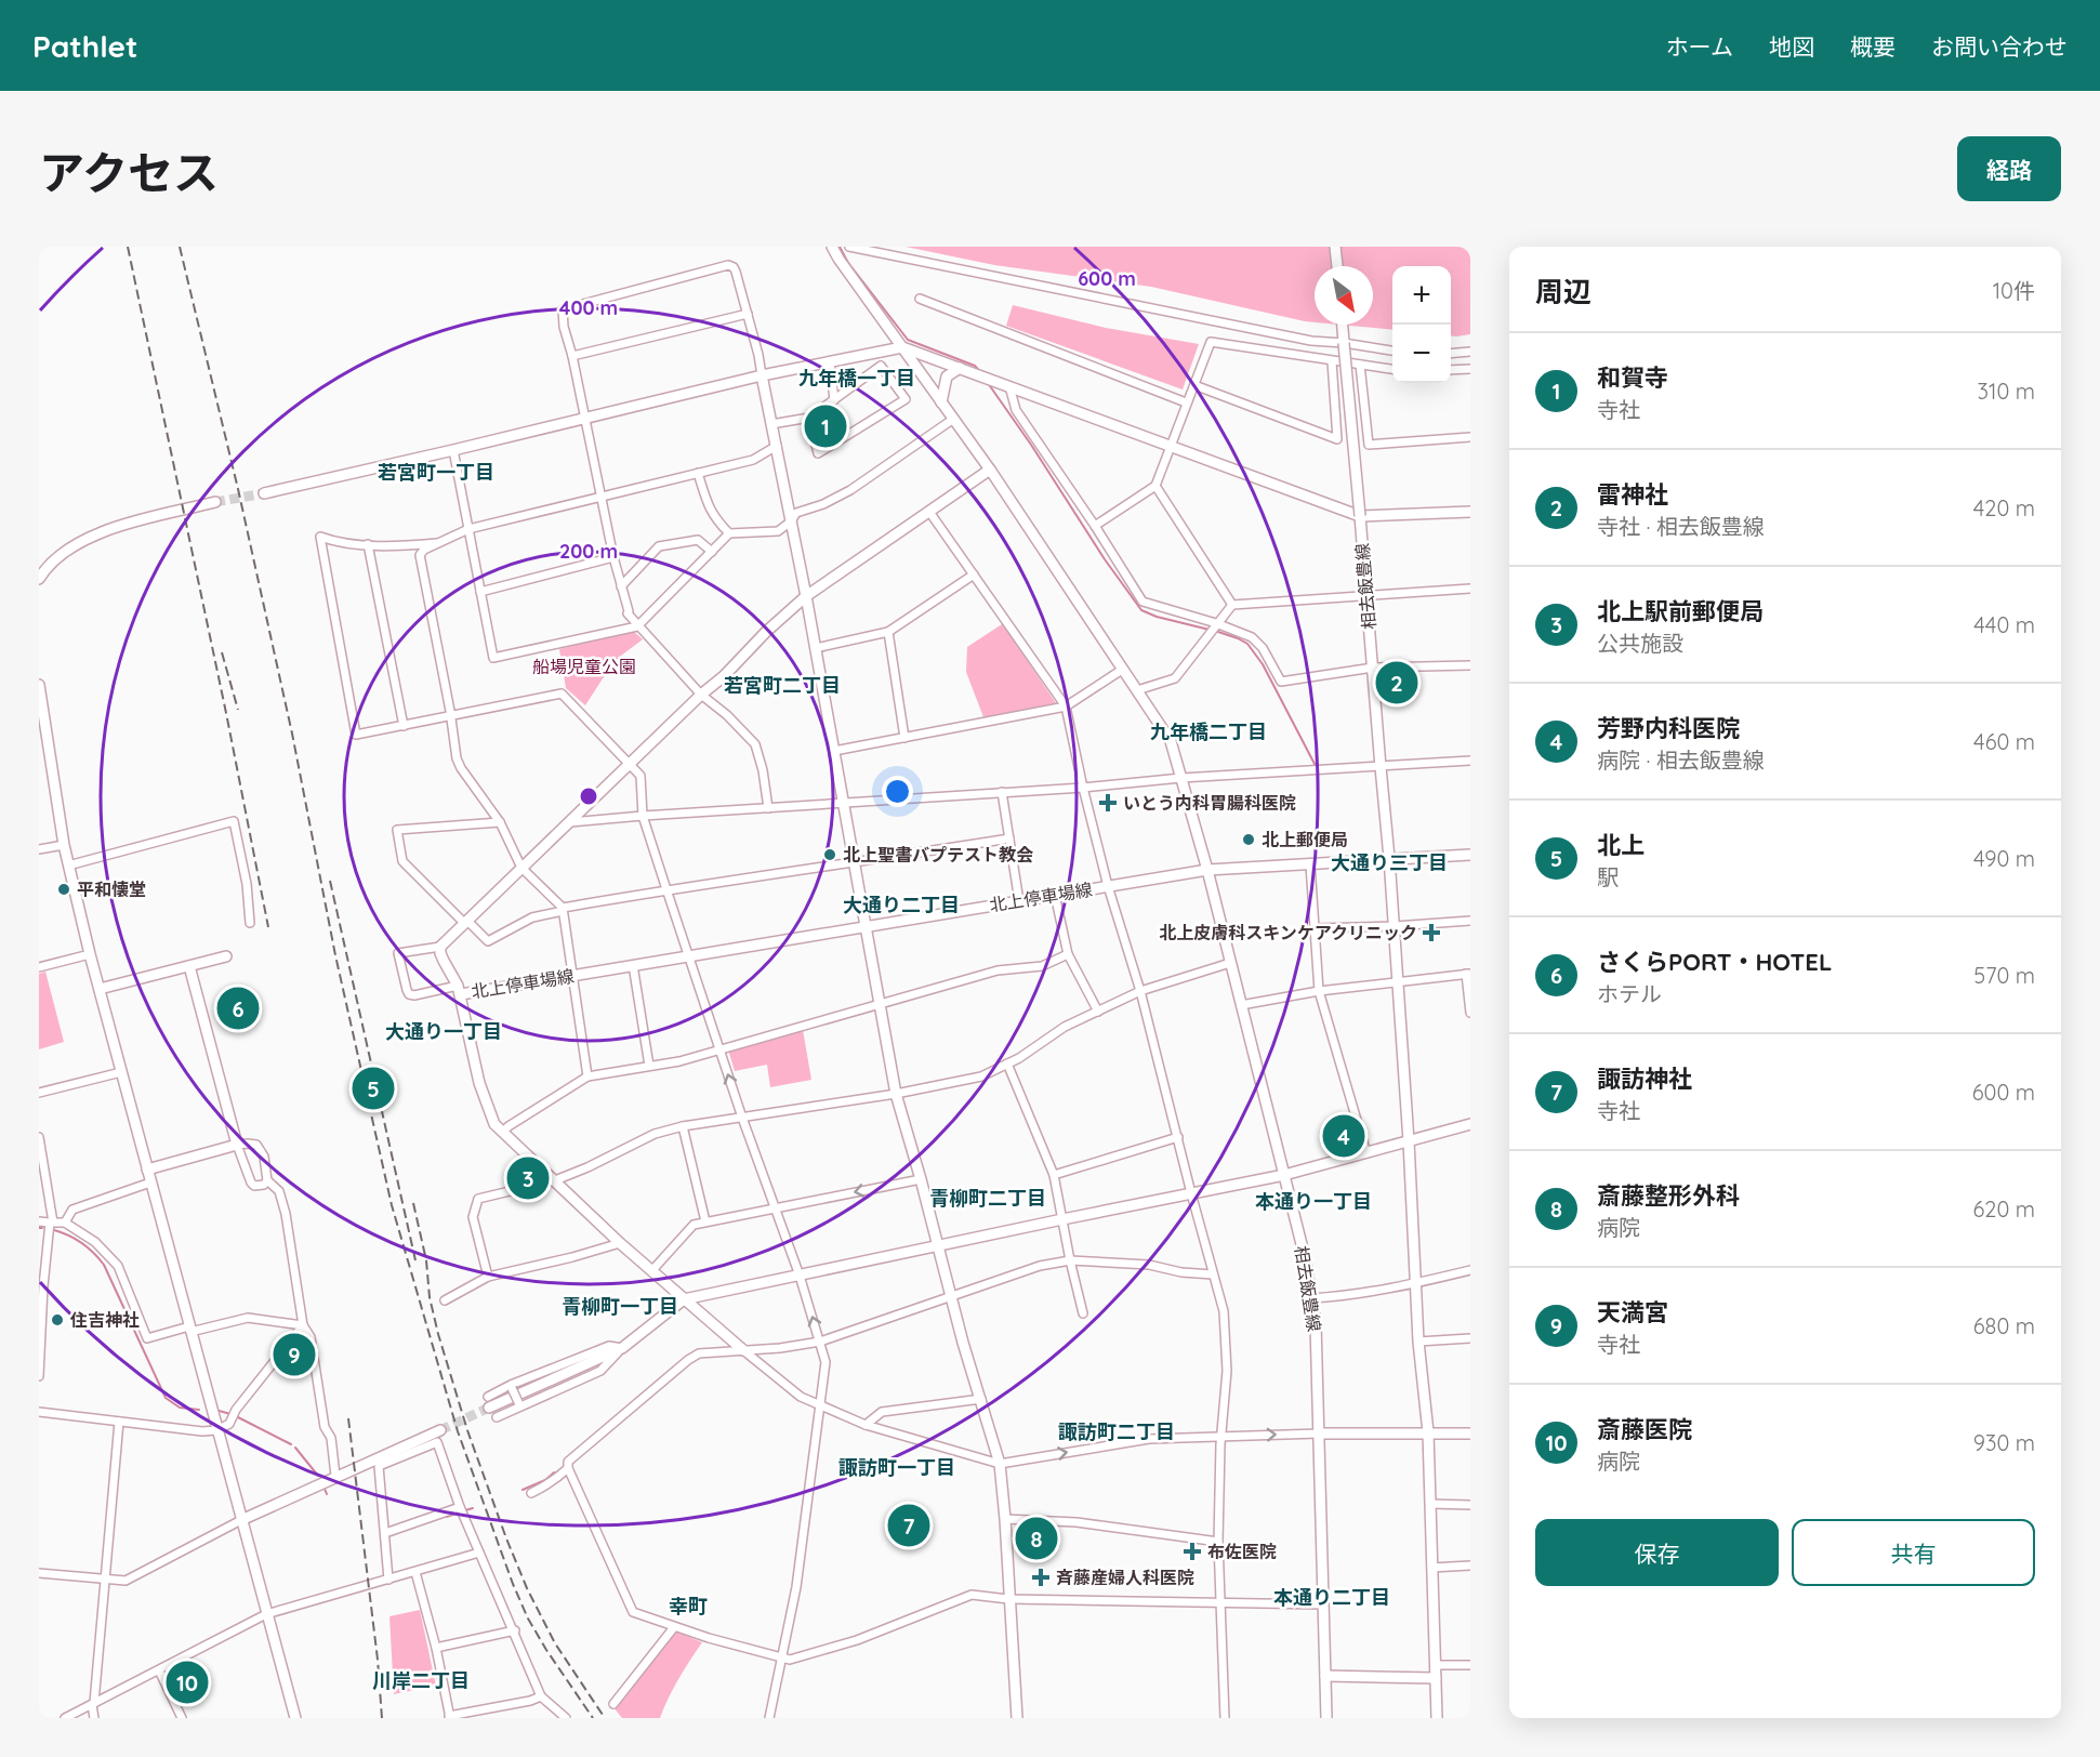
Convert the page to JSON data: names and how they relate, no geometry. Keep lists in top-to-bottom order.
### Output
{
  "streets": {
    "street": ["相去飯豊線", "北上停車場線"]
  },
  "crossings": [
    ["相去飯豊線", "北上停車場線"]
  ],
  "districts": [
    "九年橋一丁目",
    "若宮町一丁目",
    "若宮町二丁目",
    "九年橋二丁目",
    "大通り三丁目",
    "大通り二丁目",
    "大通り一丁目",
    "青柳町二丁目",
    "本通り一丁目",
    "青柳町一丁目",
    "諏訪町二丁目",
    "諏訪町一丁目",
    "本通り二丁目",
    "幸町",
    "川岸二丁目"
  ],
  "parks": ["船場児童公園"],
  "places": {
    "health": [
      "いとう内科胃腸科医院",
      "北上皮膚科スキンケアクリニック",
      "布佐医院",
      "斉藤産婦人科医院"
    ],
    "other": [
      "北上郵便局",
      "北上聖書バプテスト教会",
      "平和懐堂",
      "住吉神社"
    ]
  },
  "north": "bottom right",
  "page": {
    "header": "Pathlet",
    "nav": [
      "ホーム",
      "地図",
      "概要",
      "お問い合わせ"
    ],
    "title": "アクセス",
    "buttons": [
      "経路",
      ["保存", "共有"]
    ],
    "heading": ["周辺", "10件"],
    "map_buttons": ["+", "−"],
    "list": [
      {
        "mark": "1",
        "name": "和賀寺",
        "note": "寺社",
        "value": "310 m"
      },
      {
        "mark": "2",
        "name": "雷神社",
        "note": "寺社 · 相去飯豊線",
        "value": "420 m"
      },
      {
        "mark": "3",
        "name": "北上駅前郵便局",
        "note": "公共施設",
        "value": "440 m"
      },
      {
        "mark": "4",
        "name": "芳野内科医院",
        "note": "病院 · 相去飯豊線",
        "value": "460 m"
      },
      {
        "mark": "5",
        "name": "北上",
        "note": "駅",
        "value": "490 m"
      },
      {
        "mark": "6",
        "name": "さくらPORT・HOTEL",
        "note": "ホテル",
        "value": "570 m"
      },
      {
        "mark": "7",
        "name": "諏訪神社",
        "note": "寺社",
        "value": "600 m"
      },
      {
        "mark": "8",
        "name": "斎藤整形外科",
        "note": "病院",
        "value": "620 m"
      },
      {
        "mark": "9",
        "name": "天満宮",
        "note": "寺社",
        "value": "680 m"
      },
      {
        "mark": "10",
        "name": "斎藤医院",
        "note": "病院",
        "value": "930 m"
      }
    ],
    "pins": [
      "1",
      "2",
      "6",
      "5",
      "4",
      "3",
      "9",
      "7",
      "8",
      "10"
    ]
  },
  "rings": ["600 m", "400 m", "200 m"]
}
